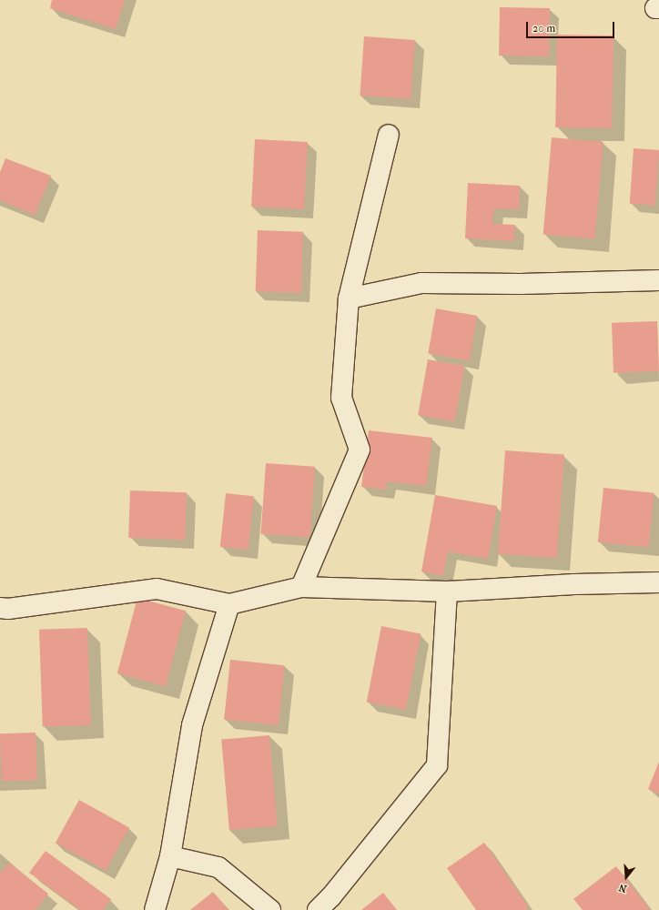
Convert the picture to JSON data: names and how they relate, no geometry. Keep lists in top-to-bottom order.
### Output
{
  "scale_bar": "20 m",
  "north": "bottom"
}
